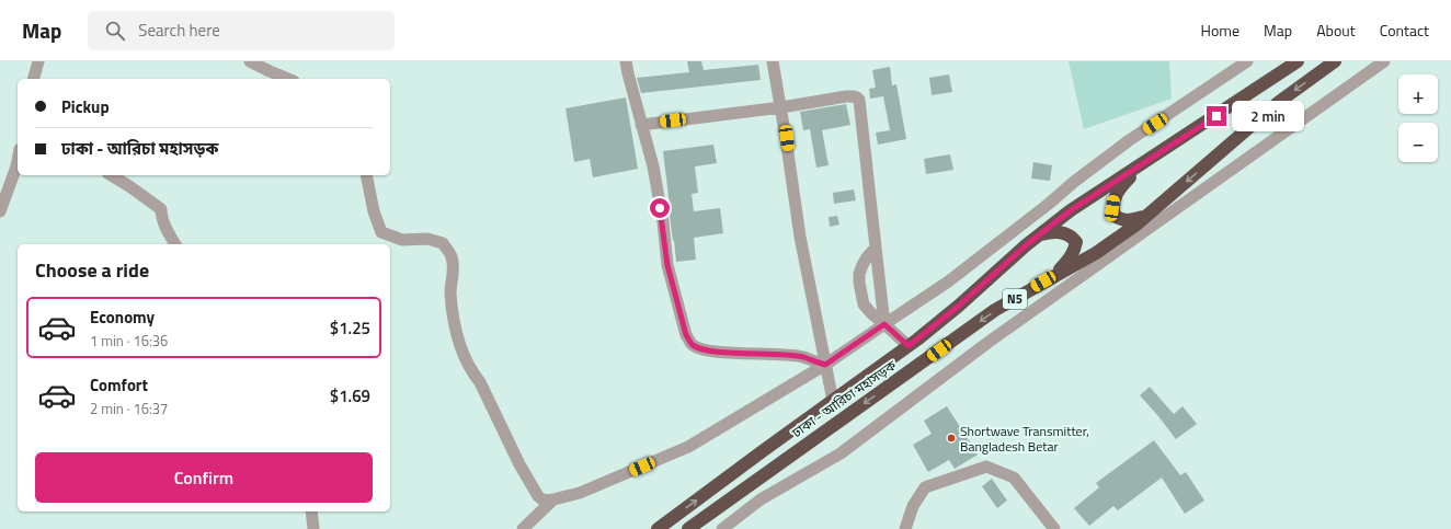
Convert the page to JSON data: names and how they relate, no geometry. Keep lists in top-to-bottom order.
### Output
{
  "streets": {
    "highway": ["N5", "ঢাকা - আরিচা মহাসড়ক"]
  },
  "places": ["Shortwave Transmitter, Bangladesh Betar"],
  "page": {
    "header": "Map",
    "search": "Search here",
    "nav": [
      "Home",
      "Map",
      "About",
      "Contact"
    ],
    "map_buttons": ["+", "−"],
    "banner": ["Pickup", "ঢাকা - আরিচা মহাসড়ক"],
    "bubble": "2 min",
    "heading": "Choose a ride",
    "list": [
      {
        "name": "Economy",
        "note": "1 min · 16:36",
        "value": "$1.25"
      },
      {
        "name": "Comfort",
        "note": "2 min · 16:37",
        "value": "$1.69"
      }
    ],
    "buttons": "Confirm"
  }
}
